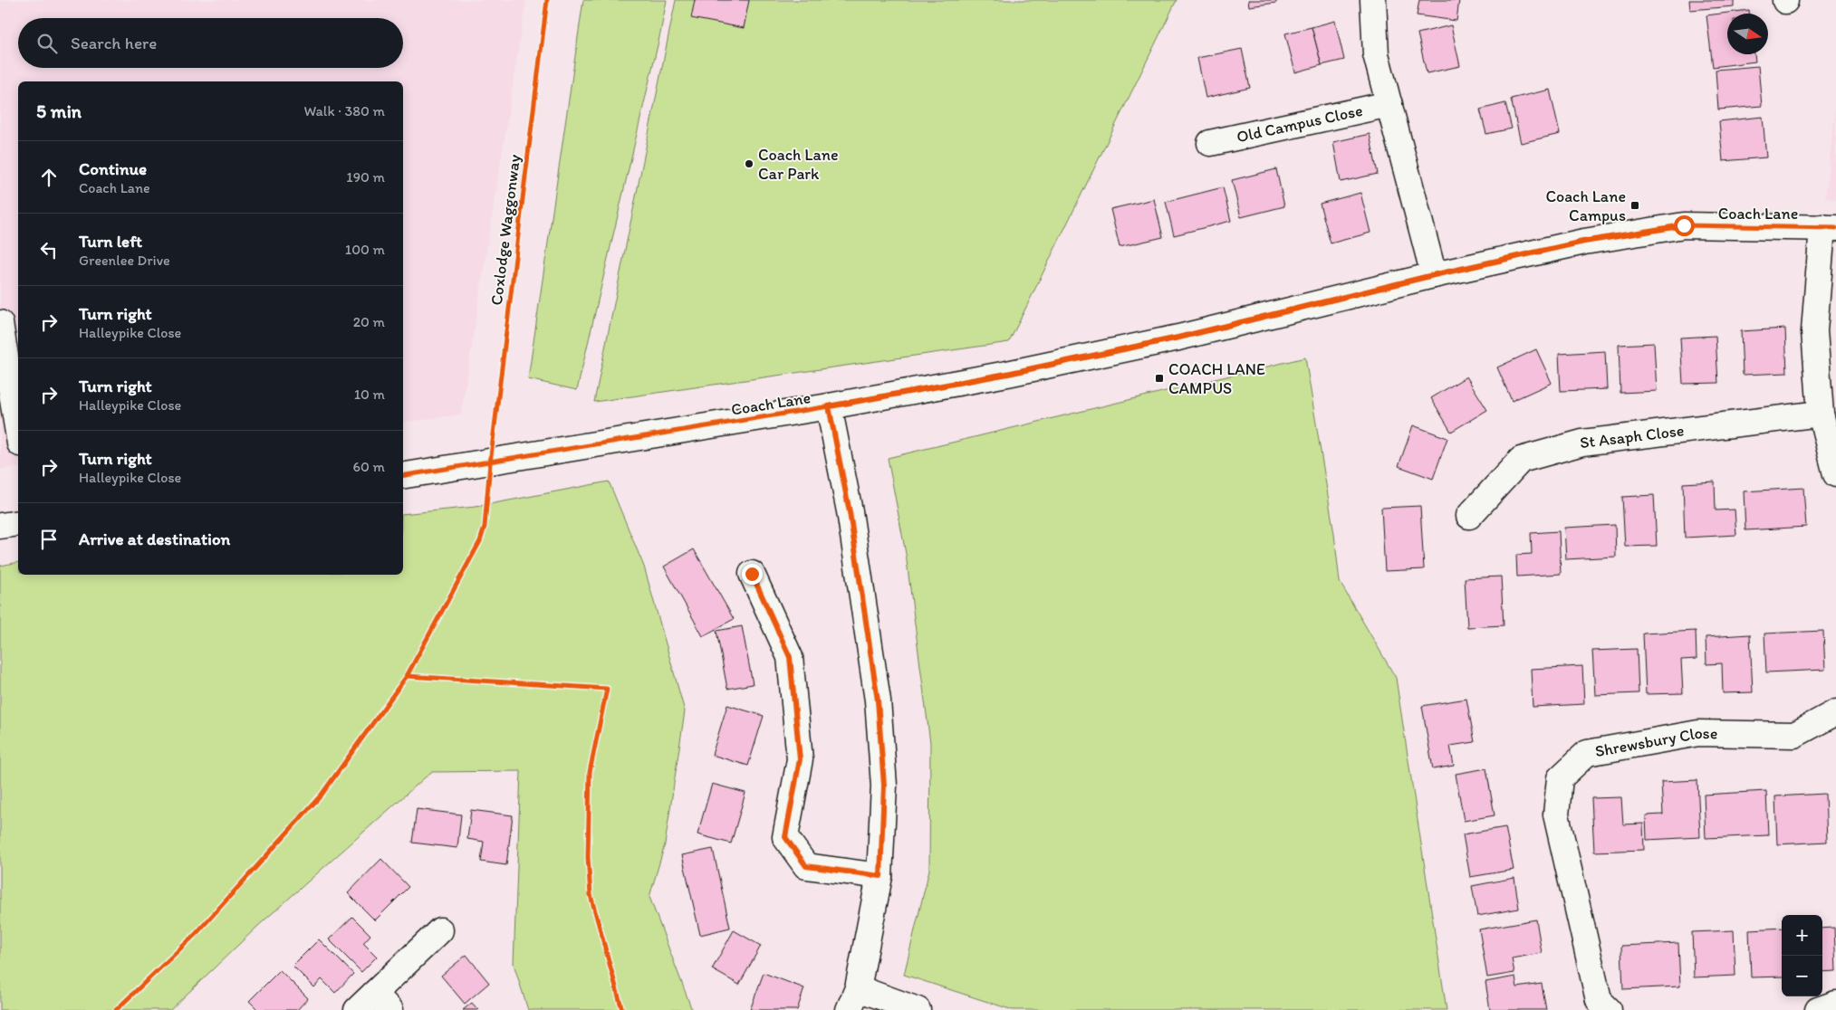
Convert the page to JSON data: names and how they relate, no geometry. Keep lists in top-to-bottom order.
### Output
{
  "streets": {
    "street": [
      "Old Campus Close",
      "Coach Lane",
      "St Asaph Close",
      "Shrewsbury Close"
    ],
    "cycle path": ["Coxlodge Waggonway"]
  },
  "places": {
    "other": ["Coach Lane Car Park"],
    "transit": ["Coach Lane Campus", "COACH LANE CAMPUS"]
  },
  "north": "right",
  "page": {
    "search": "Search here",
    "heading": ["5 min", "Walk · 380 m"],
    "list": [
      ["Continue", "Coach Lane", "190 m"],
      ["Turn left", "Greenlee Drive", "100 m"],
      ["Turn right", "Halleypike Close", "20 m"],
      ["Turn right", "Halleypike Close", "10 m"],
      ["Turn right", "Halleypike Close", "60 m"],
      "Arrive at destination"
    ],
    "map_buttons": ["+", "−"]
  }
}
